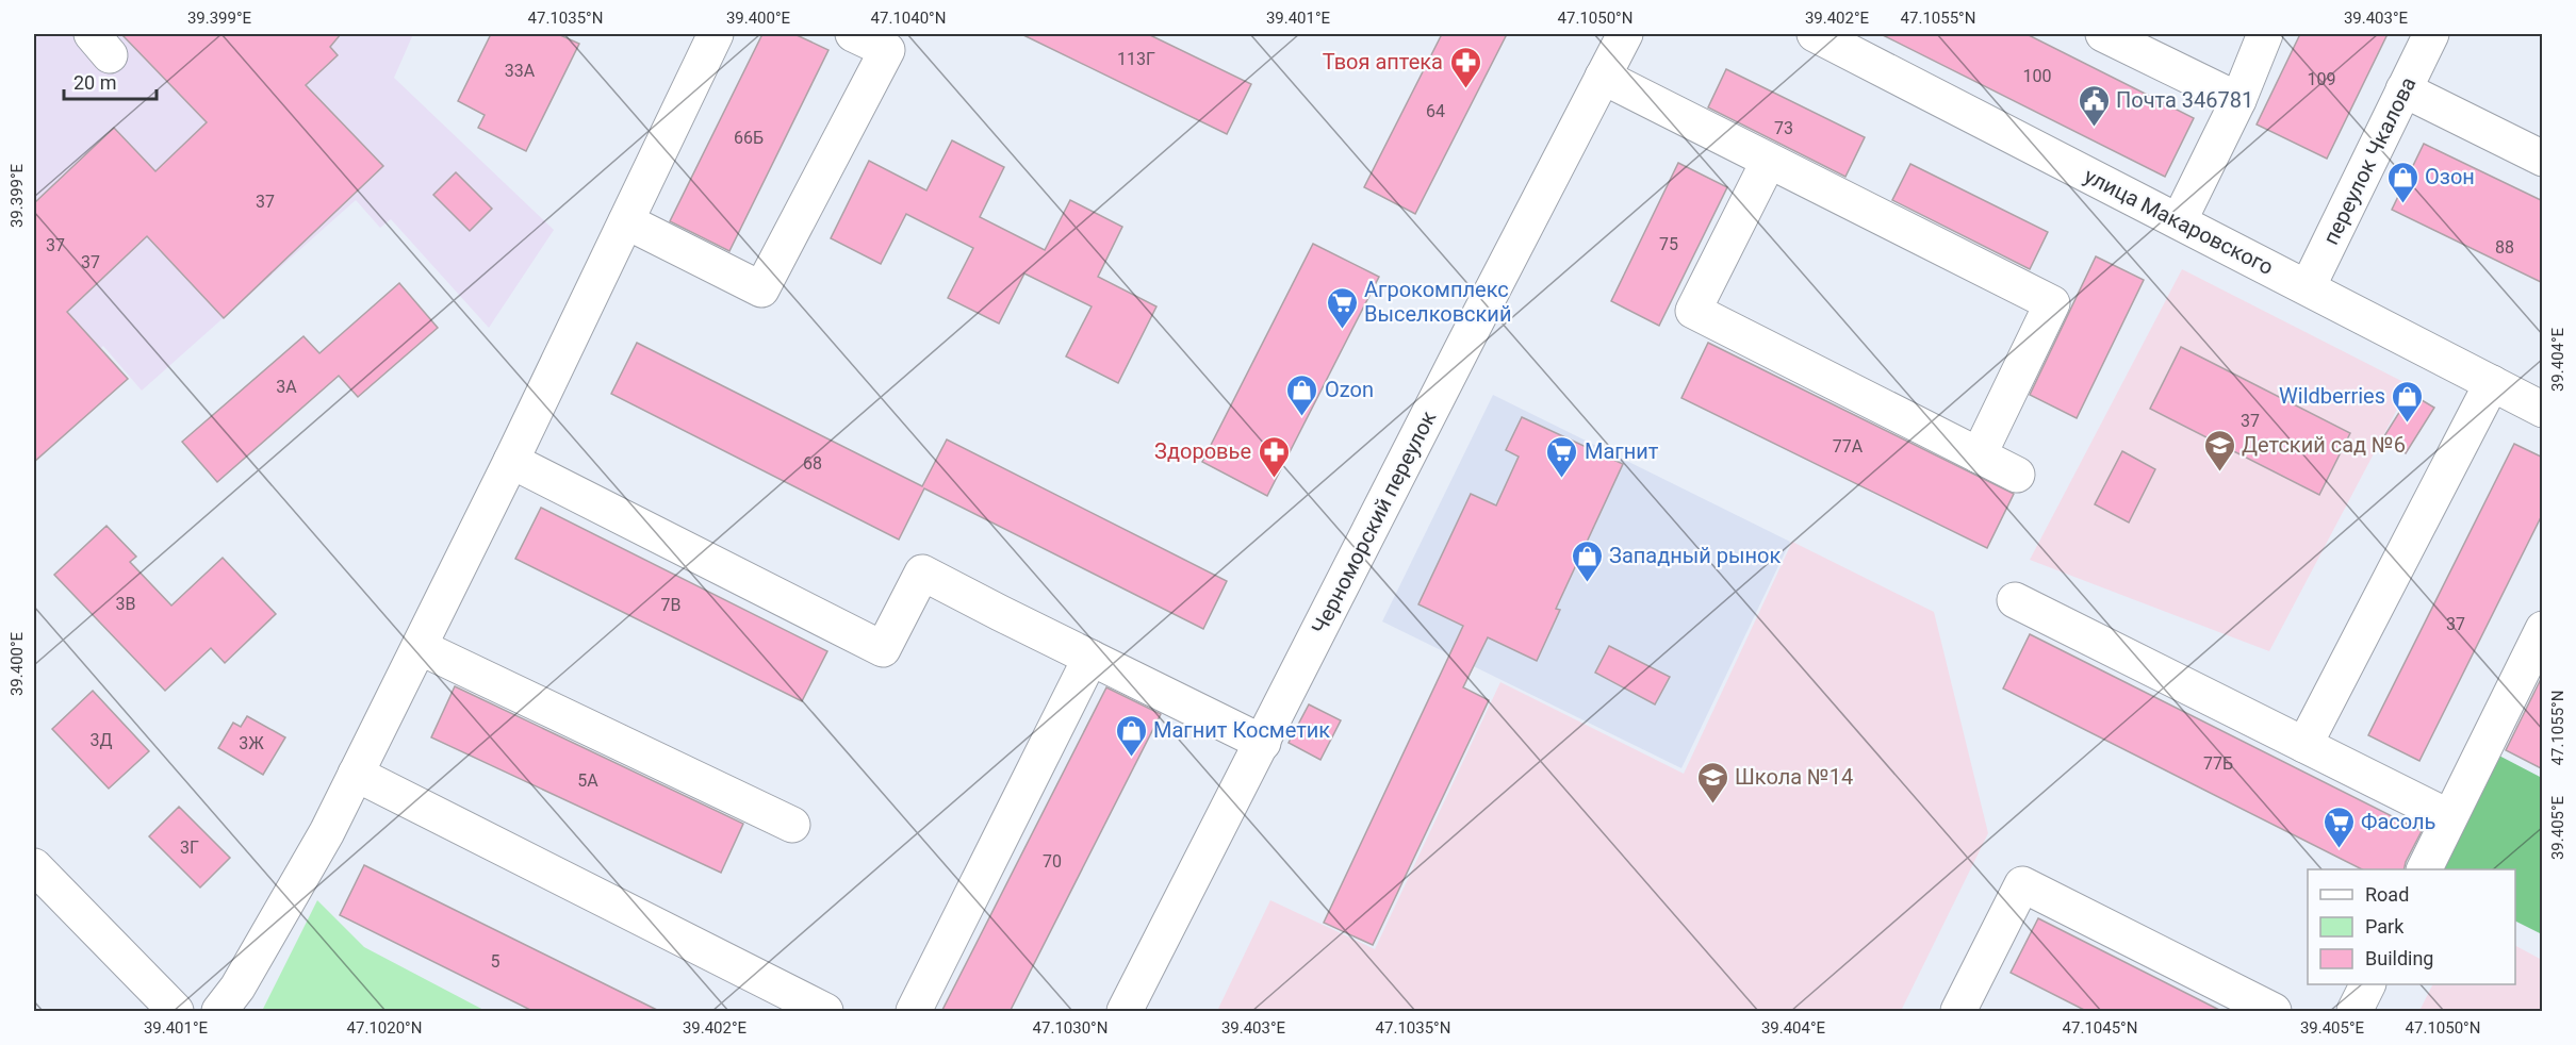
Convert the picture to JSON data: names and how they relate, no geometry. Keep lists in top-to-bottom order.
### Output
{
  "streets": {
    "street": ["переулок Чкалова", "улица Макаровского", "Черноморский переулок"]
  },
  "crossings": [
    ["переулок Чкалова", "улица Макаровского"]
  ],
  "places": {
    "pharmacy": ["Твоя аптека", "Здоровье"],
    "public building": ["Почта 346781"],
    "shop": [
      "Озон",
      "Ozon",
      "Wildberries",
      "Западный рынок",
      "Магнит Косметик"
    ],
    "supermarket": ["Агрокомплекс Выселковский", "Магнит", "Фасоль"],
    "school or university": ["Детский сад №6", "Школа №14"]
  },
  "house_numbers": [
    "113Г",
    "33А",
    "100",
    "109",
    "64",
    "73",
    "66Б",
    "37",
    "75",
    "37",
    "88",
    "37",
    "3А",
    "37",
    "77А",
    "68",
    "3В",
    "7В",
    "37",
    "3Д",
    "3Ж",
    "77Б",
    "5А",
    "3Г",
    "70",
    "5"
  ],
  "legend": ["Road", "Park", "Building"],
  "scale_bar": "20 m",
  "coordinates": [
    "39.399°E",
    "47.1035°N",
    "39.400°E",
    "47.1040°N",
    "39.401°E",
    "47.1050°N",
    "39.402°E",
    "47.1055°N",
    "39.403°E",
    "39.404°E",
    "39.405°E",
    "47.1020°N",
    "47.1030°N",
    "47.1045°N"
  ]
}
